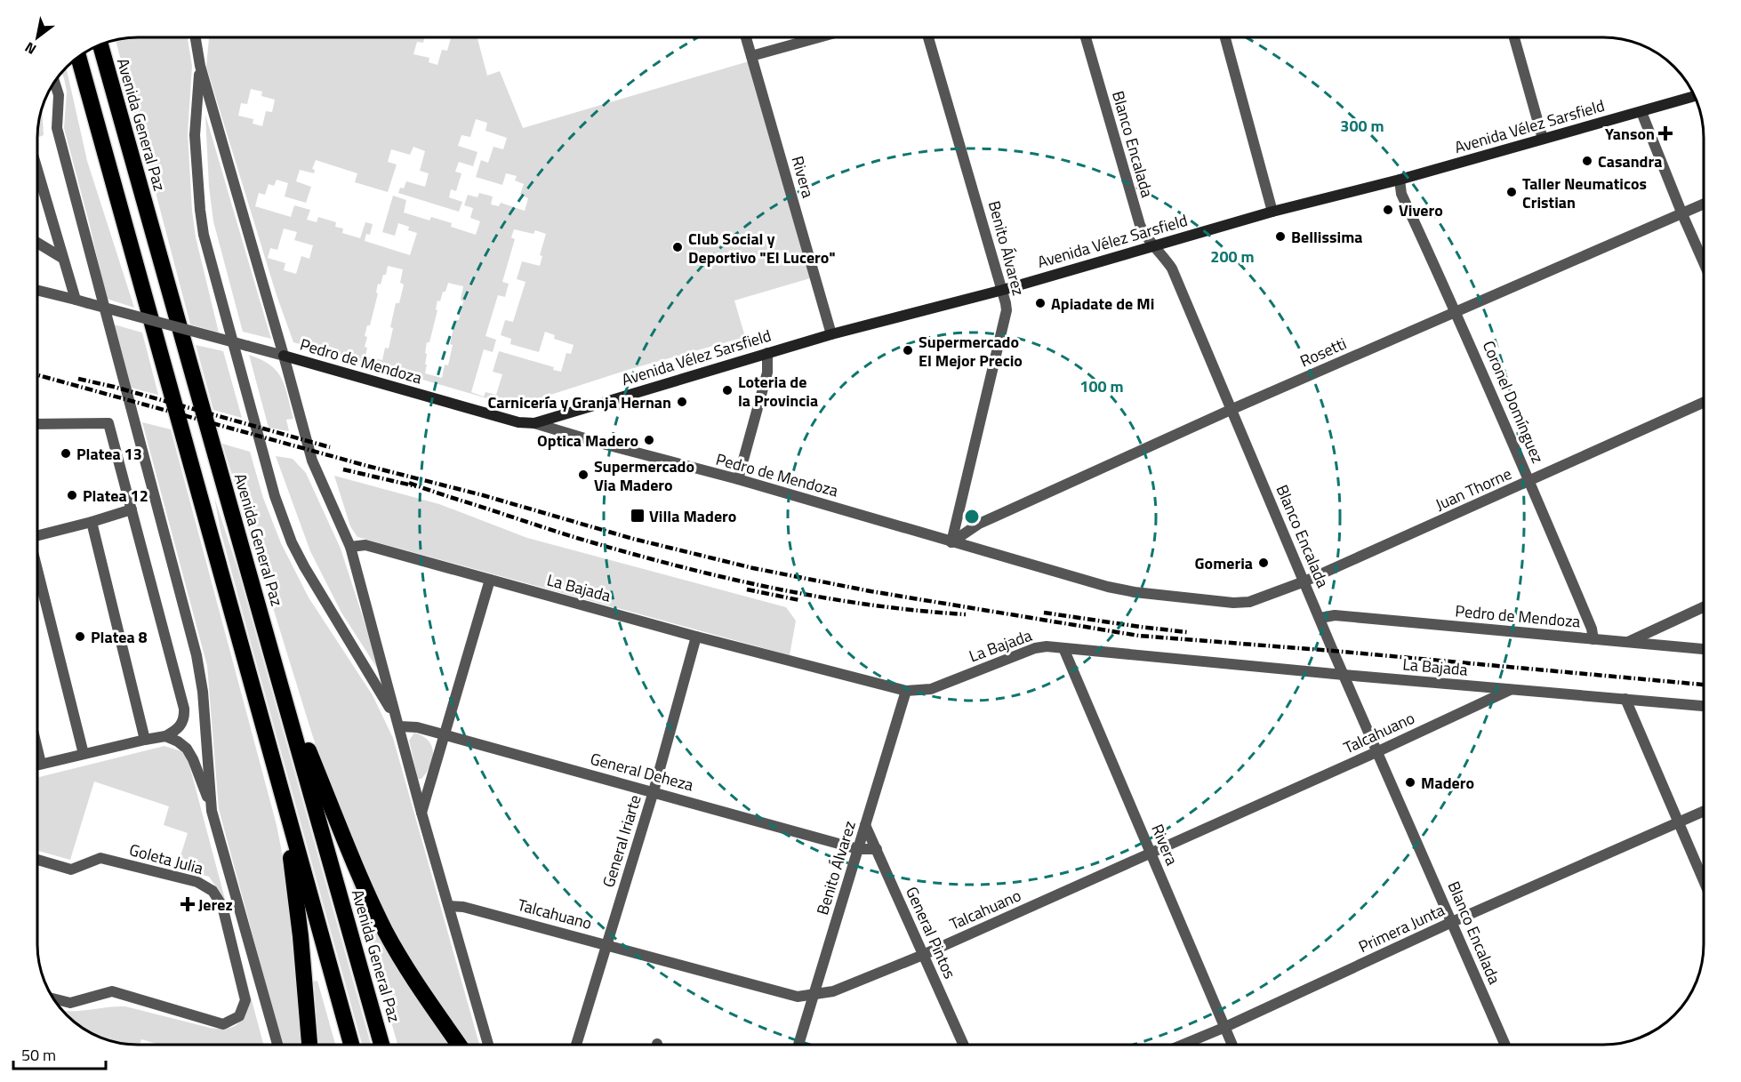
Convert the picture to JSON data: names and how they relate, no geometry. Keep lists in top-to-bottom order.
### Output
{
  "streets": {
    "highway": ["Avenida General Paz"],
    "main road": ["Avenida Vélez Sarsfield", "Pedro de Mendoza"],
    "street": [
      "Blanco Encalada",
      "Rivera",
      "Benito Álvarez",
      "Rosetti",
      "Coronel Domínguez",
      "Juan Thorne",
      "La Bajada",
      "Talcahuano",
      "General Deheza",
      "General Iriarte",
      "Goleta Julia",
      "Primera Junta",
      "General Pintos"
    ]
  },
  "crossings": [
    ["Avenida General Paz", "Pedro de Mendoza"],
    ["Avenida General Paz", "La Bajada"],
    ["Avenida General Paz", "Talcahuano"],
    ["Avenida General Paz", "General Deheza"],
    ["Avenida Vélez Sarsfield", "Blanco Encalada"],
    ["Avenida Vélez Sarsfield", "Rivera"],
    ["Avenida Vélez Sarsfield", "Benito Álvarez"],
    ["Avenida Vélez Sarsfield", "Pedro de Mendoza"],
    ["Avenida Vélez Sarsfield", "Coronel Domínguez"],
    ["Blanco Encalada", "Rosetti"],
    ["Blanco Encalada", "Pedro de Mendoza"],
    ["Blanco Encalada", "Juan Thorne"],
    ["Blanco Encalada", "La Bajada"],
    ["Blanco Encalada", "Talcahuano"],
    ["Blanco Encalada", "Primera Junta"],
    ["Rivera", "La Bajada"],
    ["Rivera", "Talcahuano"],
    ["Rivera", "Primera Junta"],
    ["Benito Álvarez", "Rosetti"],
    ["Benito Álvarez", "Pedro de Mendoza"],
    ["Benito Álvarez", "La Bajada"],
    ["Benito Álvarez", "Talcahuano"],
    ["Benito Álvarez", "General Deheza"],
    ["Benito Álvarez", "General Pintos"],
    ["Rosetti", "Pedro de Mendoza"],
    ["Rosetti", "Coronel Domínguez"],
    ["Pedro de Mendoza", "Coronel Domínguez"],
    ["Pedro de Mendoza", "Juan Thorne"],
    ["Coronel Domínguez", "Juan Thorne"],
    ["La Bajada", "Talcahuano"],
    ["La Bajada", "General Iriarte"],
    ["Talcahuano", "General Iriarte"],
    ["Talcahuano", "General Pintos"],
    ["General Deheza", "General Iriarte"],
    ["General Deheza", "General Pintos"]
  ],
  "places": {
    "health": ["Yanson", "Jerez"],
    "other": [
      "Casandra",
      "Taller Neumaticos Cristian",
      "Vivero",
      "Bellissima",
      "Club Social y Deportivo \"El Lucero\"",
      "Apiadate de Mi",
      "Supermercado El Mejor Precio",
      "Loteria de la Provincia",
      "Carnicería y Granja Hernan",
      "Optica Madero",
      "Platea 13",
      "Supermercado Via Madero",
      "Platea 12",
      "Gomeria",
      "Platea 8",
      "Madero"
    ],
    "transit": ["Villa Madero"]
  },
  "scale_bar": "50 m",
  "north": "bottom left",
  "rings": ["300 m", "200 m", "100 m"]
}
